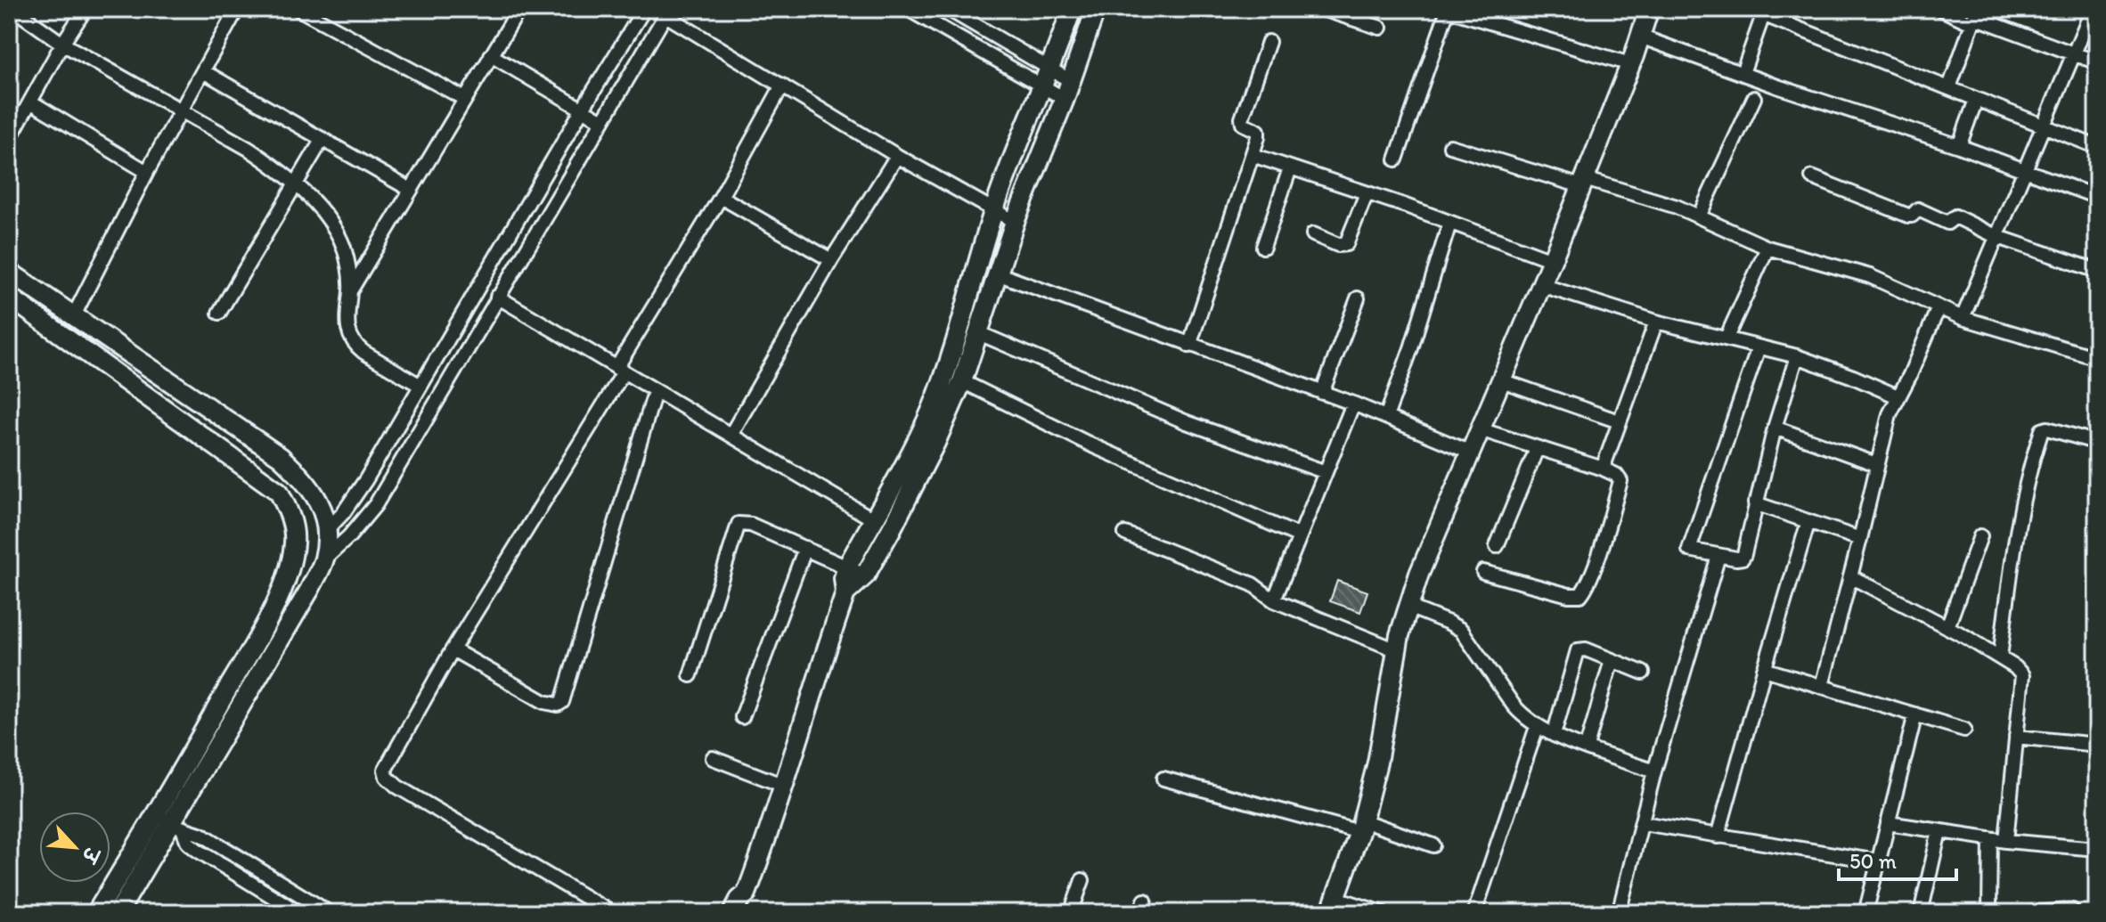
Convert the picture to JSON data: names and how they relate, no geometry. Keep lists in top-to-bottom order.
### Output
{
  "scale_bar": "50 m",
  "north": "bottom right"
}
